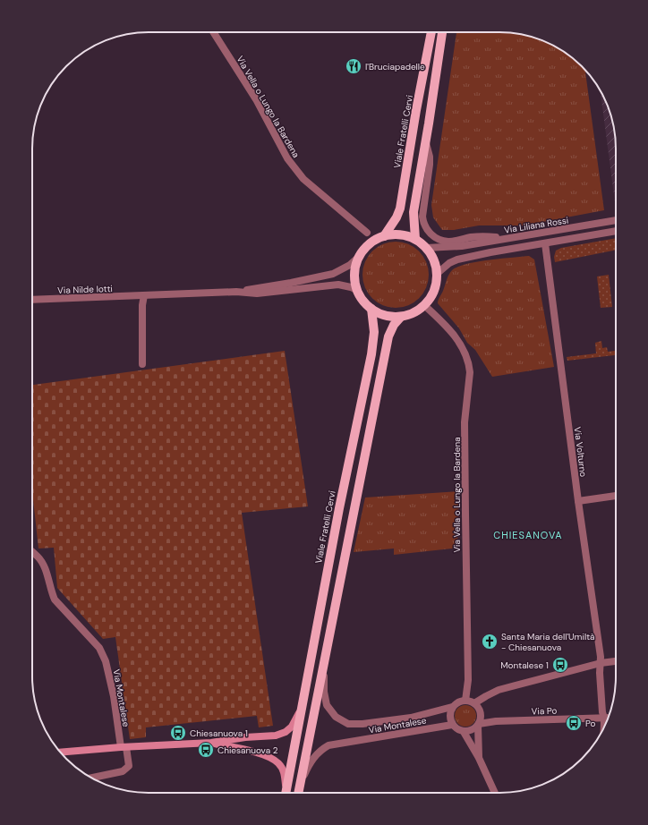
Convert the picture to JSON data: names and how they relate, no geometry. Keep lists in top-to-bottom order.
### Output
{
  "streets": {
    "main road": ["Viale Fratelli Cervi"],
    "street": [
      "Via Vella o Lungo la Bardena",
      "Via Liliana Rossi",
      "Via Nilde Iotti",
      "Via Volturno",
      "Via Montalese",
      "Via Po"
    ]
  },
  "crossings": [
    ["Via Vella o Lungo la Bardena", "Viale Fratelli Cervi"],
    ["Via Vella o Lungo la Bardena", "Via Liliana Rossi"],
    ["Via Vella o Lungo la Bardena", "Via Montalese"],
    ["Via Vella o Lungo la Bardena", "Via Po"],
    ["Viale Fratelli Cervi", "Via Liliana Rossi"],
    ["Via Volturno", "Via Po"],
    ["Via Montalese", "Via Po"]
  ],
  "districts": ["CHIESANOVA"],
  "places": {
    "restaurant": ["I'Bruciapadelle"],
    "church": ["Santa Maria dell'Umiltà - Chiesanuova"],
    "bus stop": [
      "Montalese 1",
      "Po",
      "Chiesanuova 1",
      "Chiesanuova 2"
    ]
  }
}
